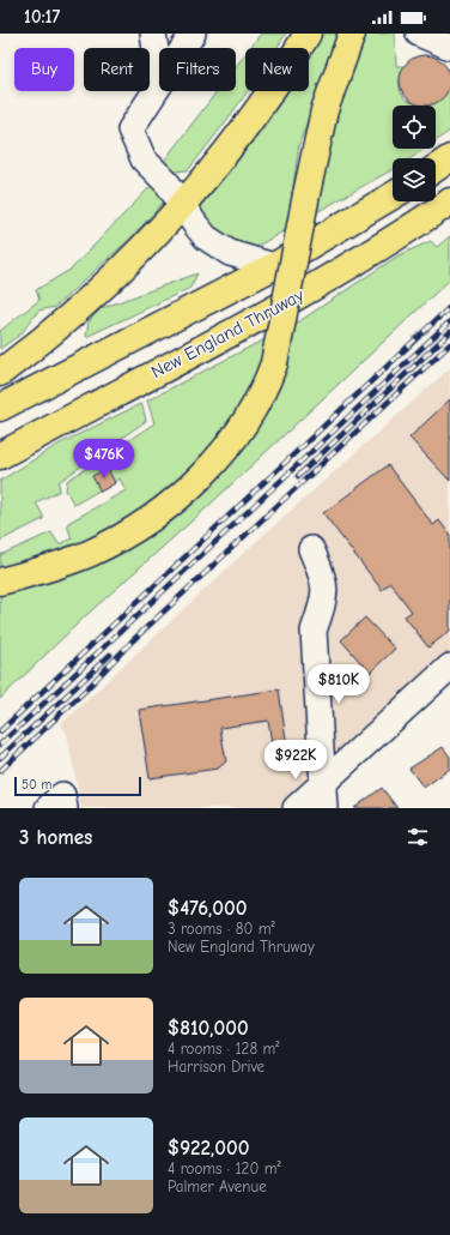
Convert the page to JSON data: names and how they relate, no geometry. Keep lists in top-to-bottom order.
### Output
{
  "streets": {
    "highway": ["New England Thruway"]
  },
  "scale_bar": "50 m",
  "page": {
    "status": "10:17",
    "chip": [
      "Buy",
      "Rent",
      "Filters",
      "New"
    ],
    "price": ["$476K", "$810K", "$922K"],
    "scale": "50 m",
    "heading": "3 homes",
    "list": [
      {
        "name": "$476,000",
        "note": "3 rooms · 80 m² · New England Thruway"
      },
      {
        "name": "$810,000",
        "note": "4 rooms · 128 m² · Harrison Drive"
      },
      {
        "name": "$922,000",
        "note": "4 rooms · 120 m² · Palmer Avenue"
      }
    ]
  }
}
